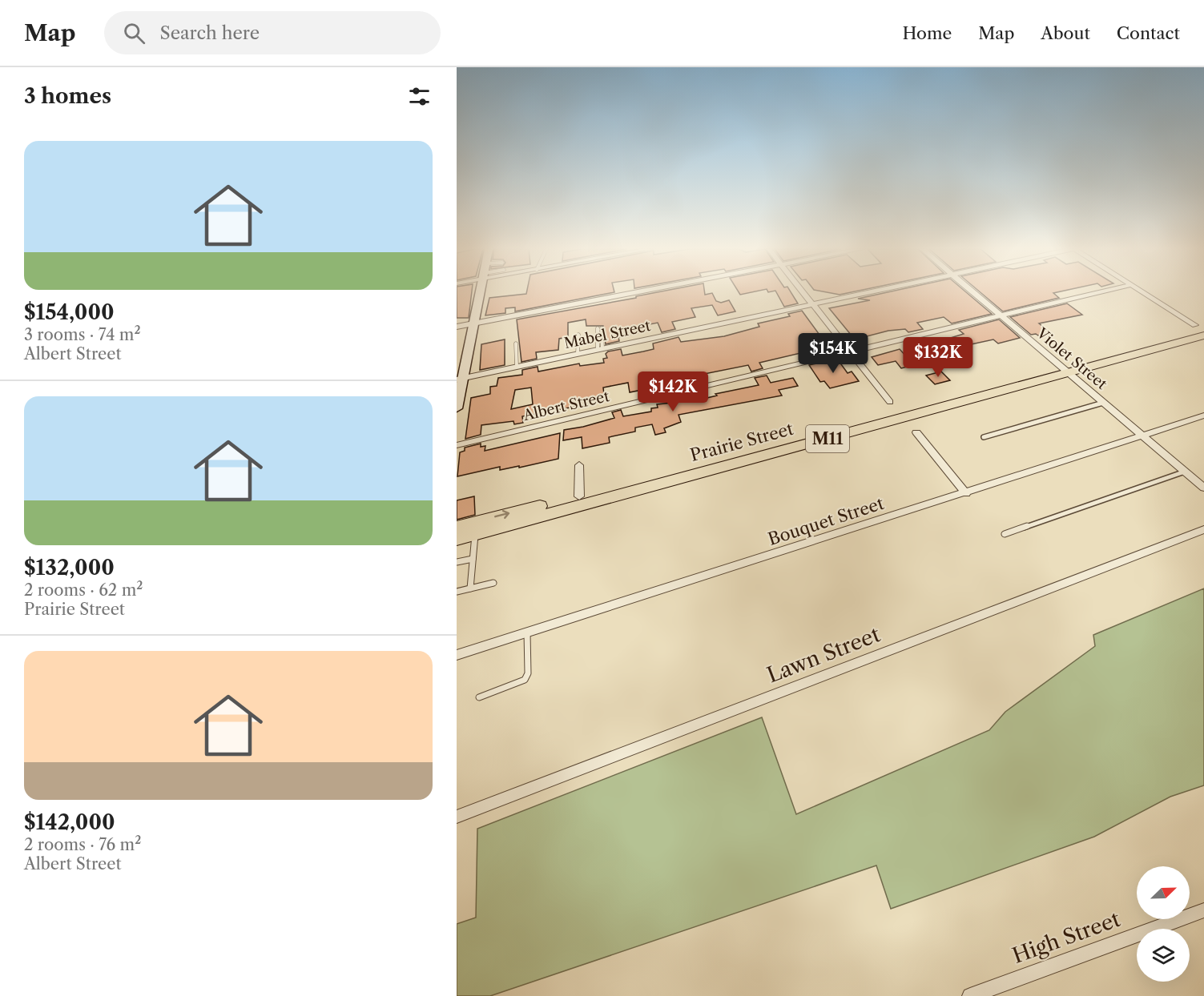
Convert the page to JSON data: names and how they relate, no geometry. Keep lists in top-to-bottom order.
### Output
{
  "streets": {
    "main road": ["M11", "Prairie Street"],
    "street": [
      "Mabel Street",
      "Violet Street",
      "Albert Street",
      "Bouquet Street",
      "Lawn Street",
      "High Street"
    ]
  },
  "crossings": [
    ["Violet Street", "Albert Street"],
    ["Violet Street", "Prairie Street"],
    ["Violet Street", "Bouquet Street"]
  ],
  "north": "top right",
  "page": {
    "header": "Map",
    "search": "Search here",
    "nav": [
      "Home",
      "Map",
      "About",
      "Contact"
    ],
    "heading": "3 homes",
    "list": [
      {
        "name": "$154,000",
        "note": "3 rooms · 74 m² · Albert Street"
      },
      {
        "name": "$132,000",
        "note": "2 rooms · 62 m² · Prairie Street"
      },
      {
        "name": "$142,000",
        "note": "2 rooms · 76 m² · Albert Street"
      }
    ],
    "price": ["$154K", "$132K", "$142K"]
  }
}
